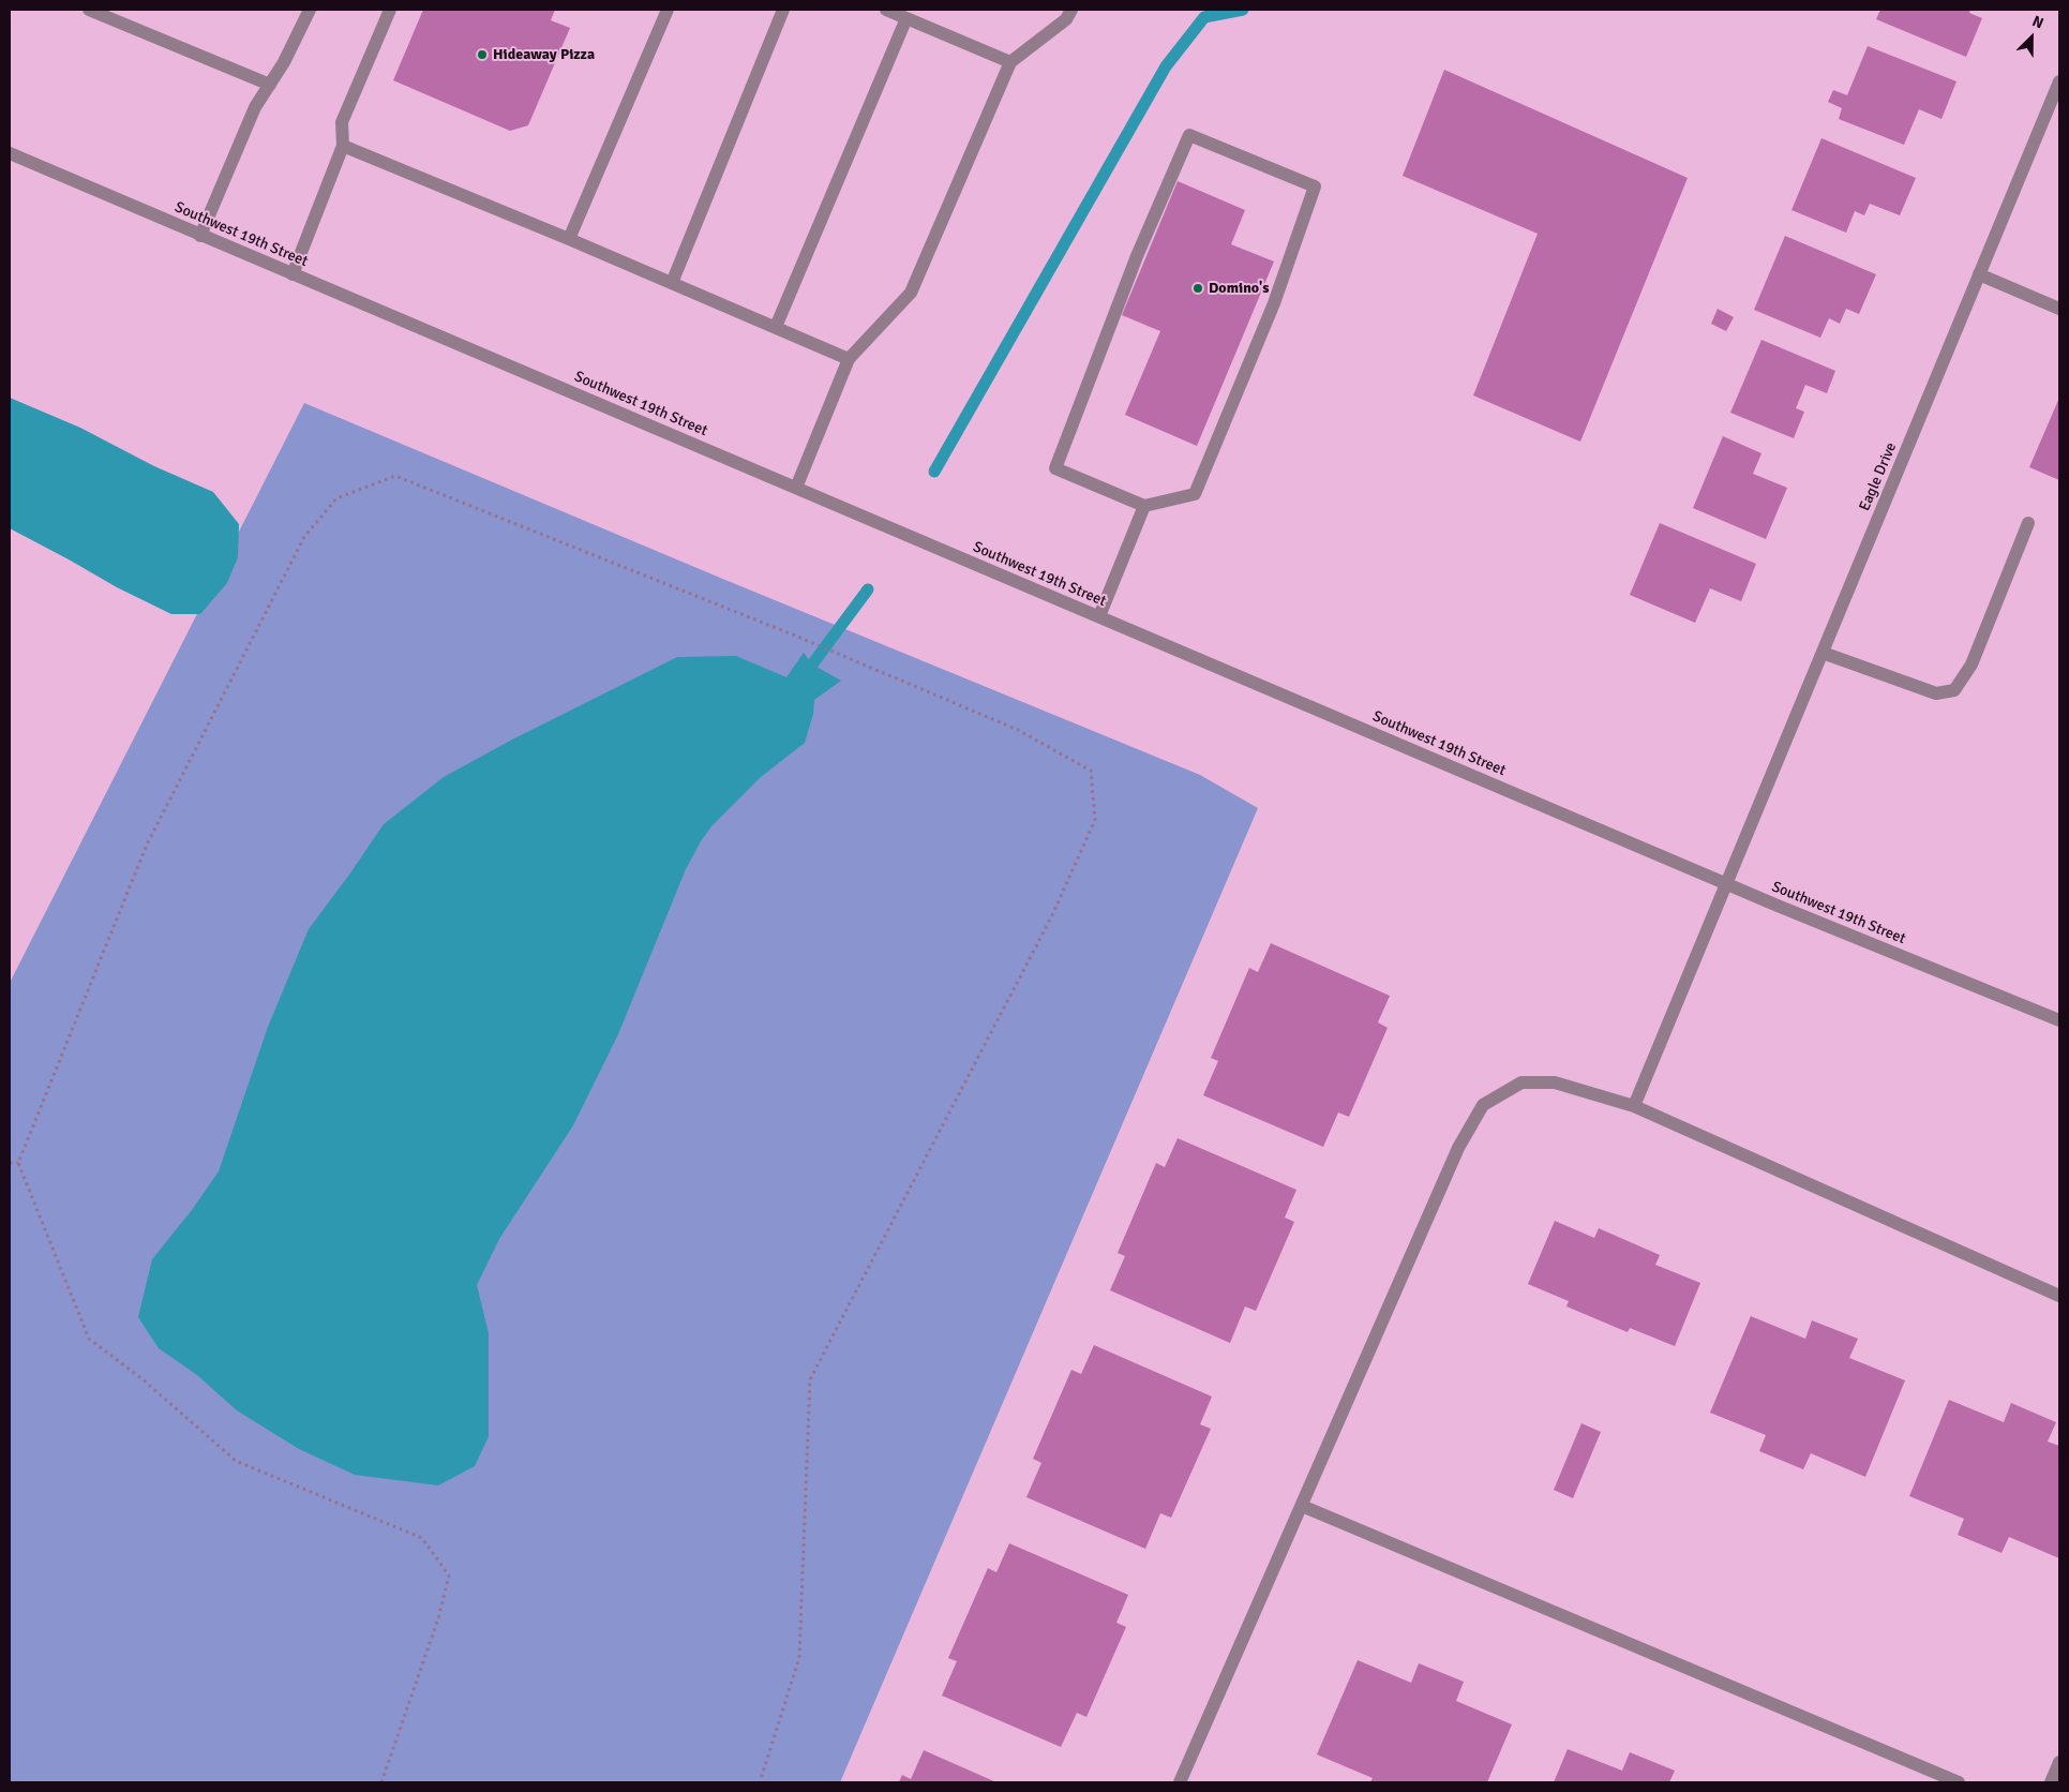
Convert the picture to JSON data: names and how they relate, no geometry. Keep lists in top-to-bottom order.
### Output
{
  "streets": {
    "street": ["Southwest 19th Street", "Eagle Drive"]
  },
  "crossings": [
    ["Southwest 19th Street", "Eagle Drive"]
  ],
  "places": ["Hideaway Pizza", "Domino's"],
  "north": "top right"
}
